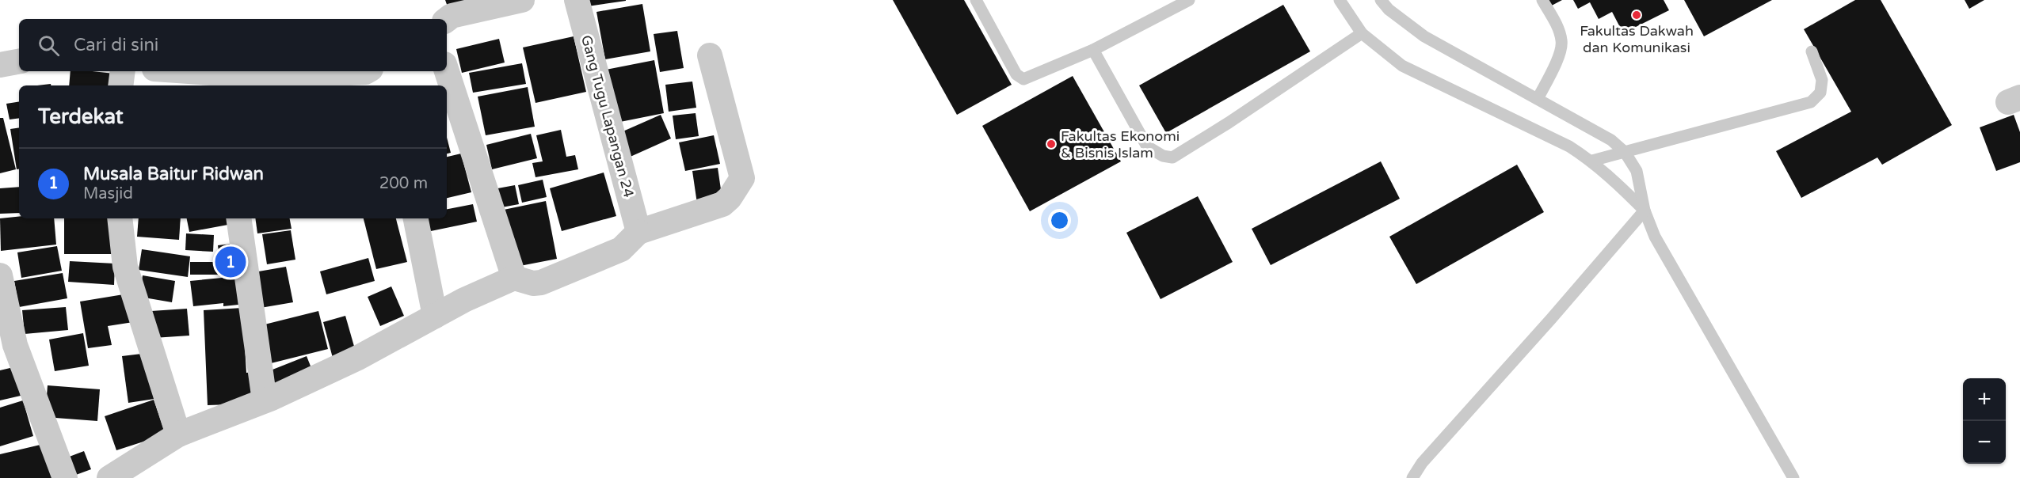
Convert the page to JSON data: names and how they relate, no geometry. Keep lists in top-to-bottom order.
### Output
{
  "streets": {
    "street": ["Gang Tugu Lapangan 24"]
  },
  "places": ["Fakultas Dakwah dan Komunikasi", "Fakultas Ekonomi & Bisnis Islam"],
  "page": {
    "search": "Cari di sini",
    "heading": "Terdekat",
    "list": [
      {
        "mark": "1",
        "name": "Musala Baitur Ridwan",
        "note": "Masjid",
        "value": "200 m"
      }
    ],
    "pins": "1",
    "map_buttons": ["+", "−"]
  }
}
